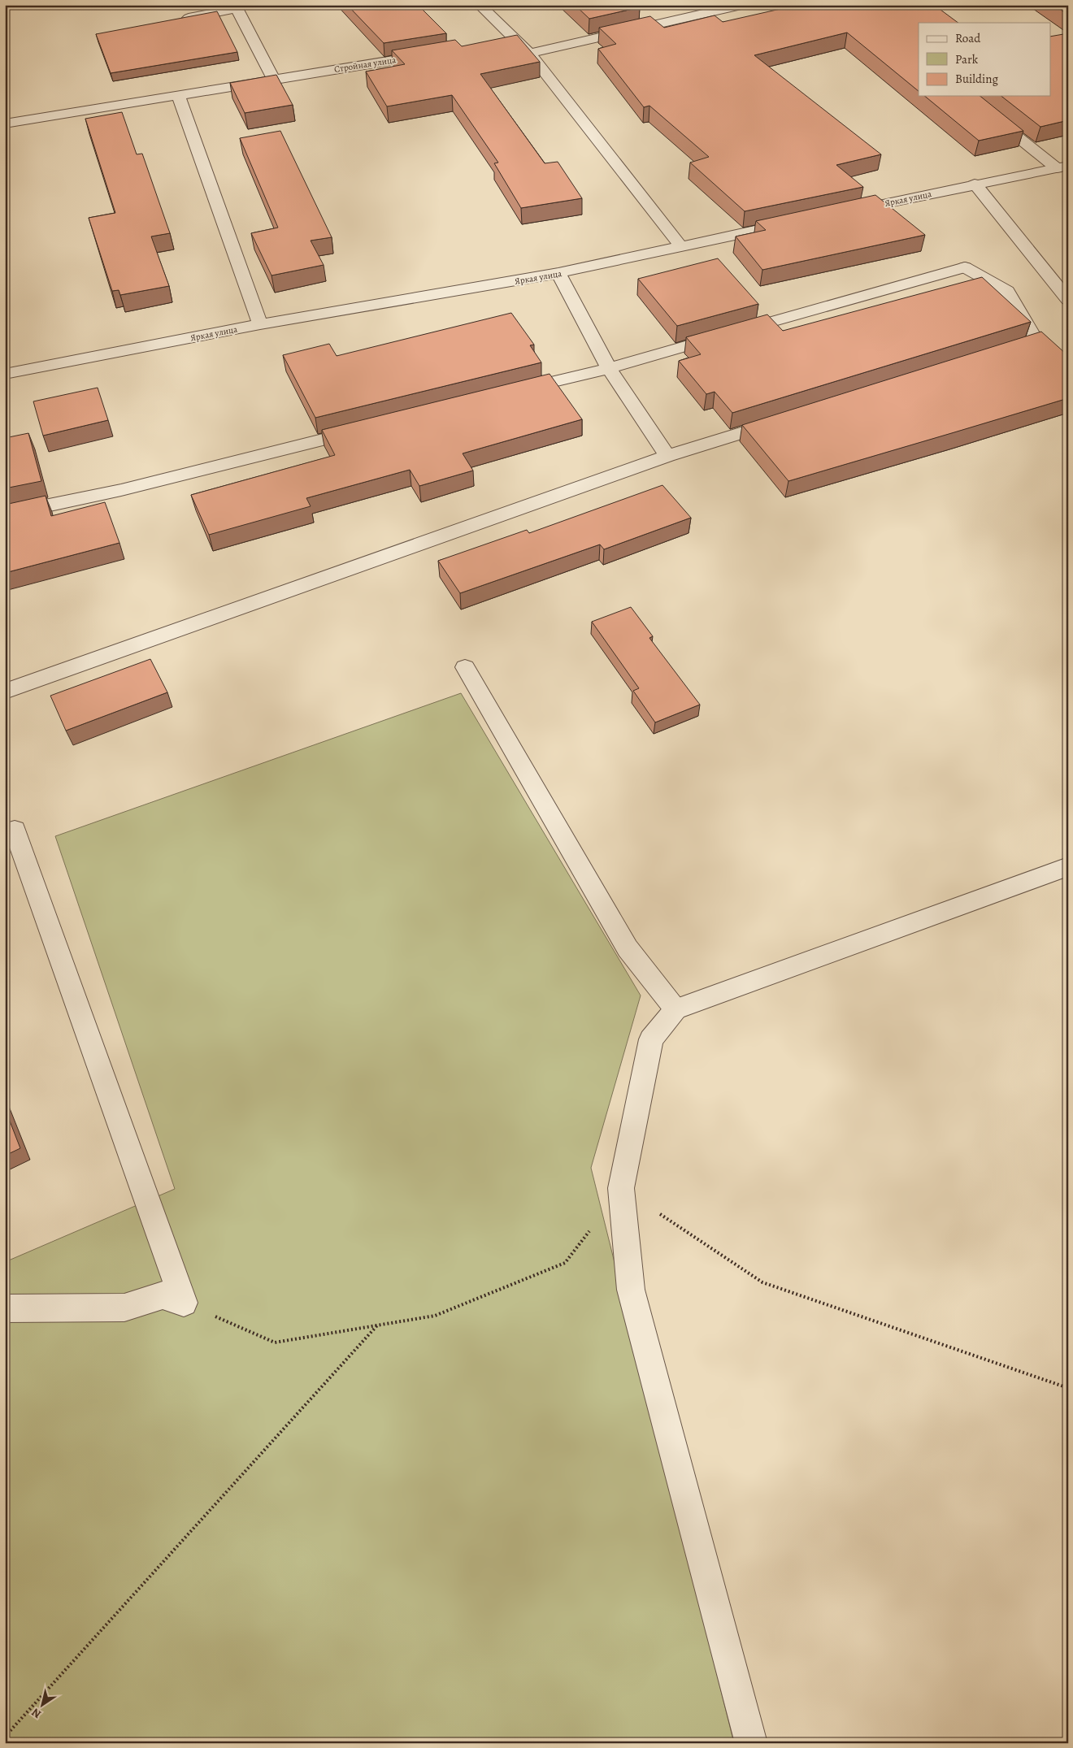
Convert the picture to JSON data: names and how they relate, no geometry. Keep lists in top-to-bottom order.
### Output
{
  "streets": {
    "street": ["Стройная улица", "Яркая улица"]
  },
  "legend": ["Road", "Park", "Building"],
  "north": "bottom left"
}
